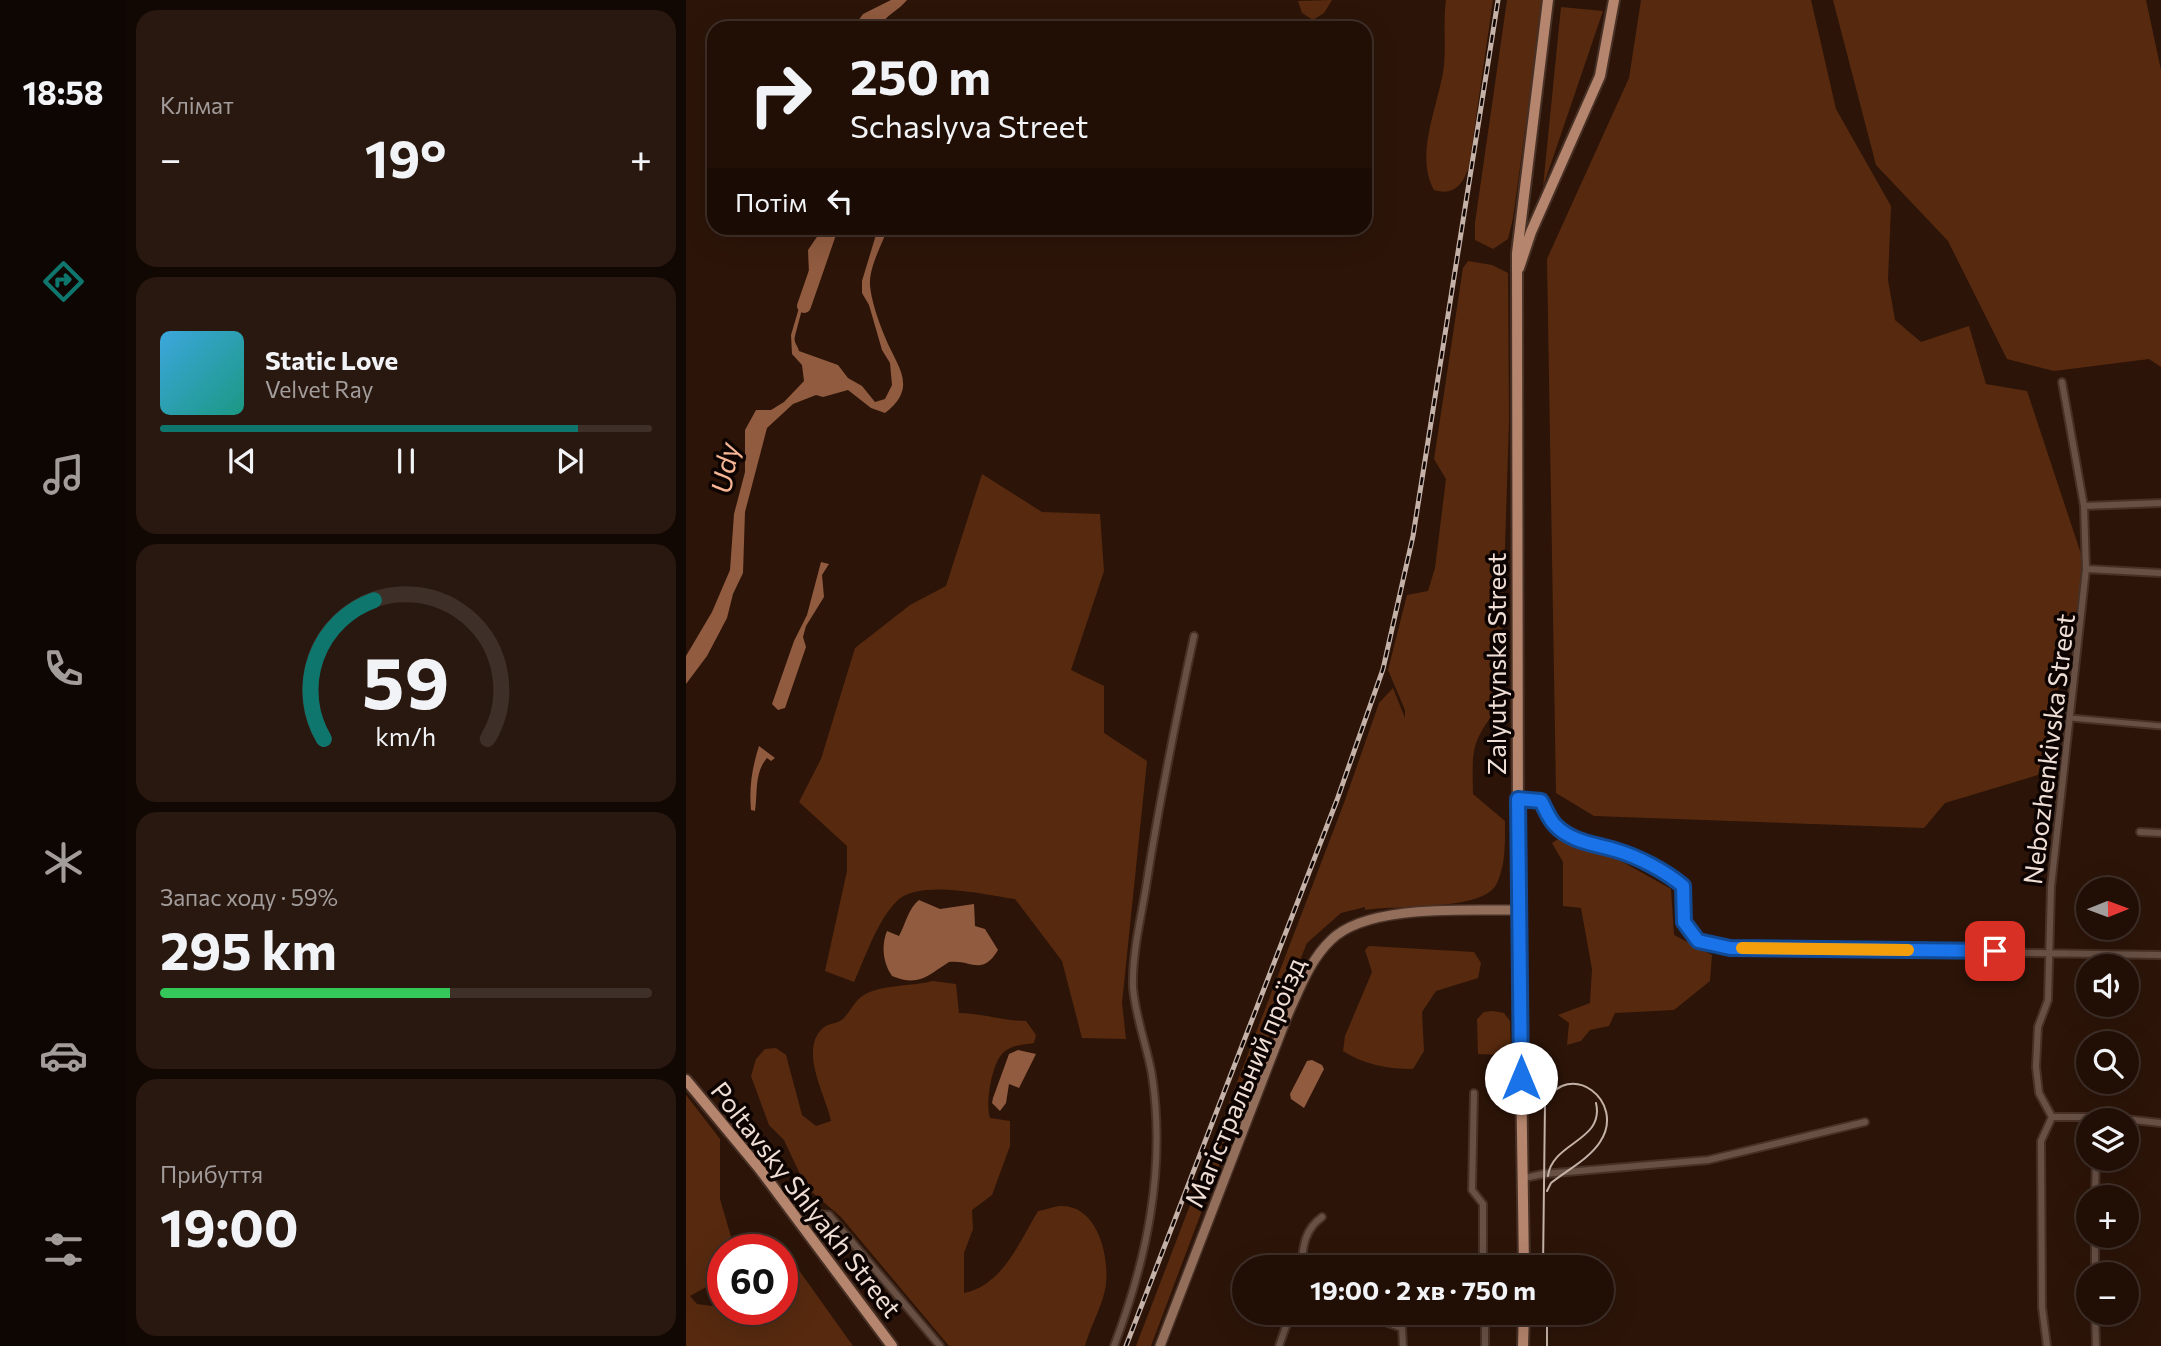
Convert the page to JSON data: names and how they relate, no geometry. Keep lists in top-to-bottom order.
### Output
{
  "streets": {
    "main road": ["Zalyutynska Street", "Магістральний проїзд", "Poltavsky Shlyakh Street"],
    "street": ["Nebozhenkivska Street"]
  },
  "crossings": [
    ["Zalyutynska Street", "Магістральний проїзд"]
  ],
  "water": ["Udy"],
  "north": "right",
  "page": {
    "tabs": "18:58",
    "tile": [
      "Клімат",
      ["Запас ходу · 59%", "295 km"],
      ["Прибуття", "19:00"]
    ],
    "turn": ["250 m", "Schaslyva Street"],
    "heat": ["−", "19°", "+"],
    "then": "Потім",
    "song": ["Static Love", "Velvet Ray"],
    "map_buttons": ["+", "−"],
    "limit": "60",
    "trip": "19:00 · 2 хв · 750 m",
    "gauge": ["59", "km/h"]
  }
}
